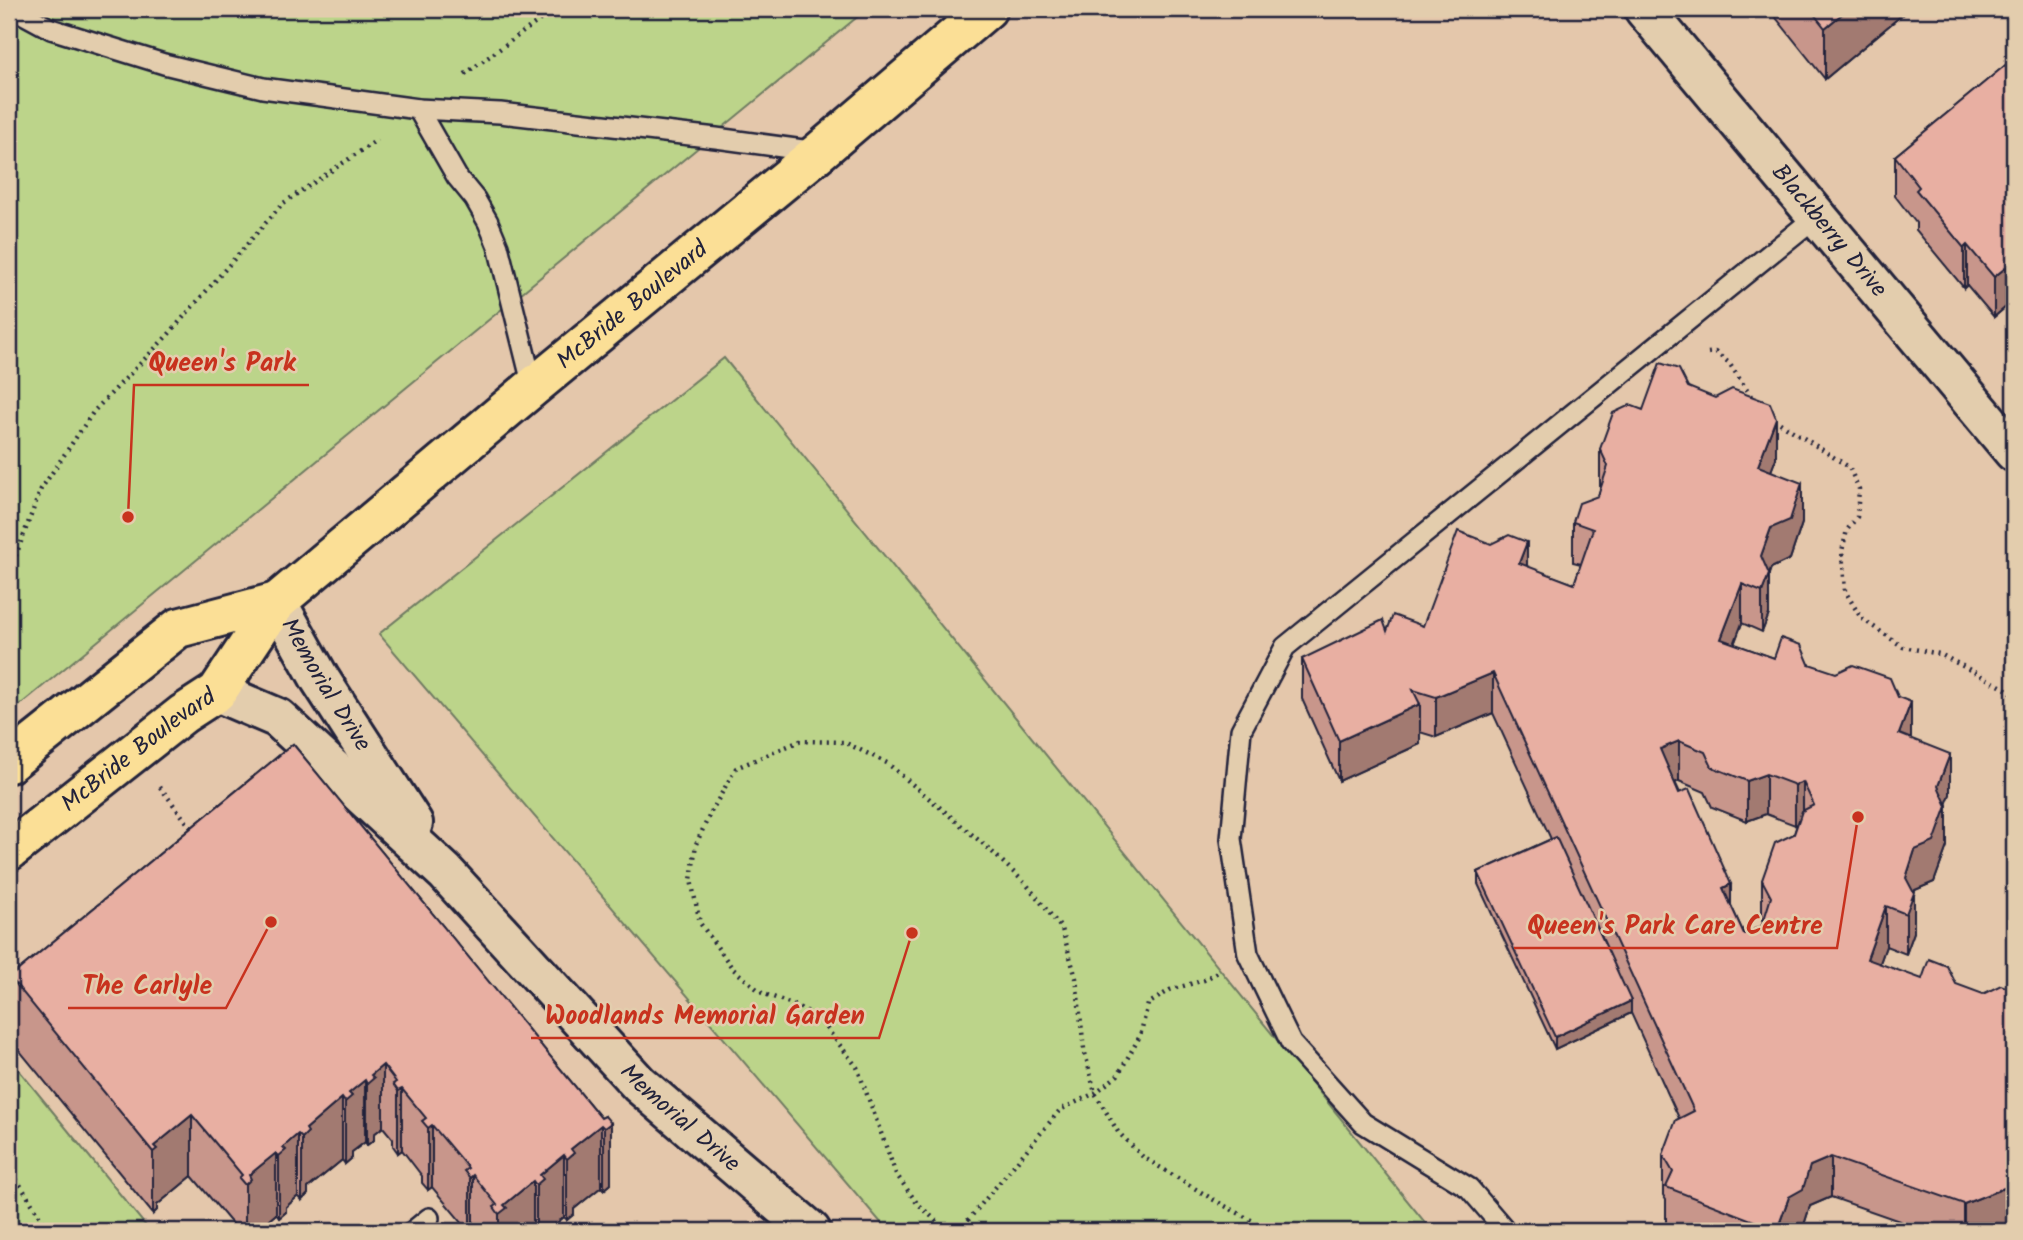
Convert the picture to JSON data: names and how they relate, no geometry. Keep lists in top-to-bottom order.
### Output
{
  "streets": {
    "main road": ["McBride Boulevard"],
    "street": ["Blackberry Drive", "Memorial Drive"]
  },
  "crossings": [
    ["McBride Boulevard", "Memorial Drive"]
  ],
  "places": [
    "Queen's Park",
    "Queen's Park Care Centre",
    "The Carlyle",
    "Woodlands Memorial Garden"
  ]
}
